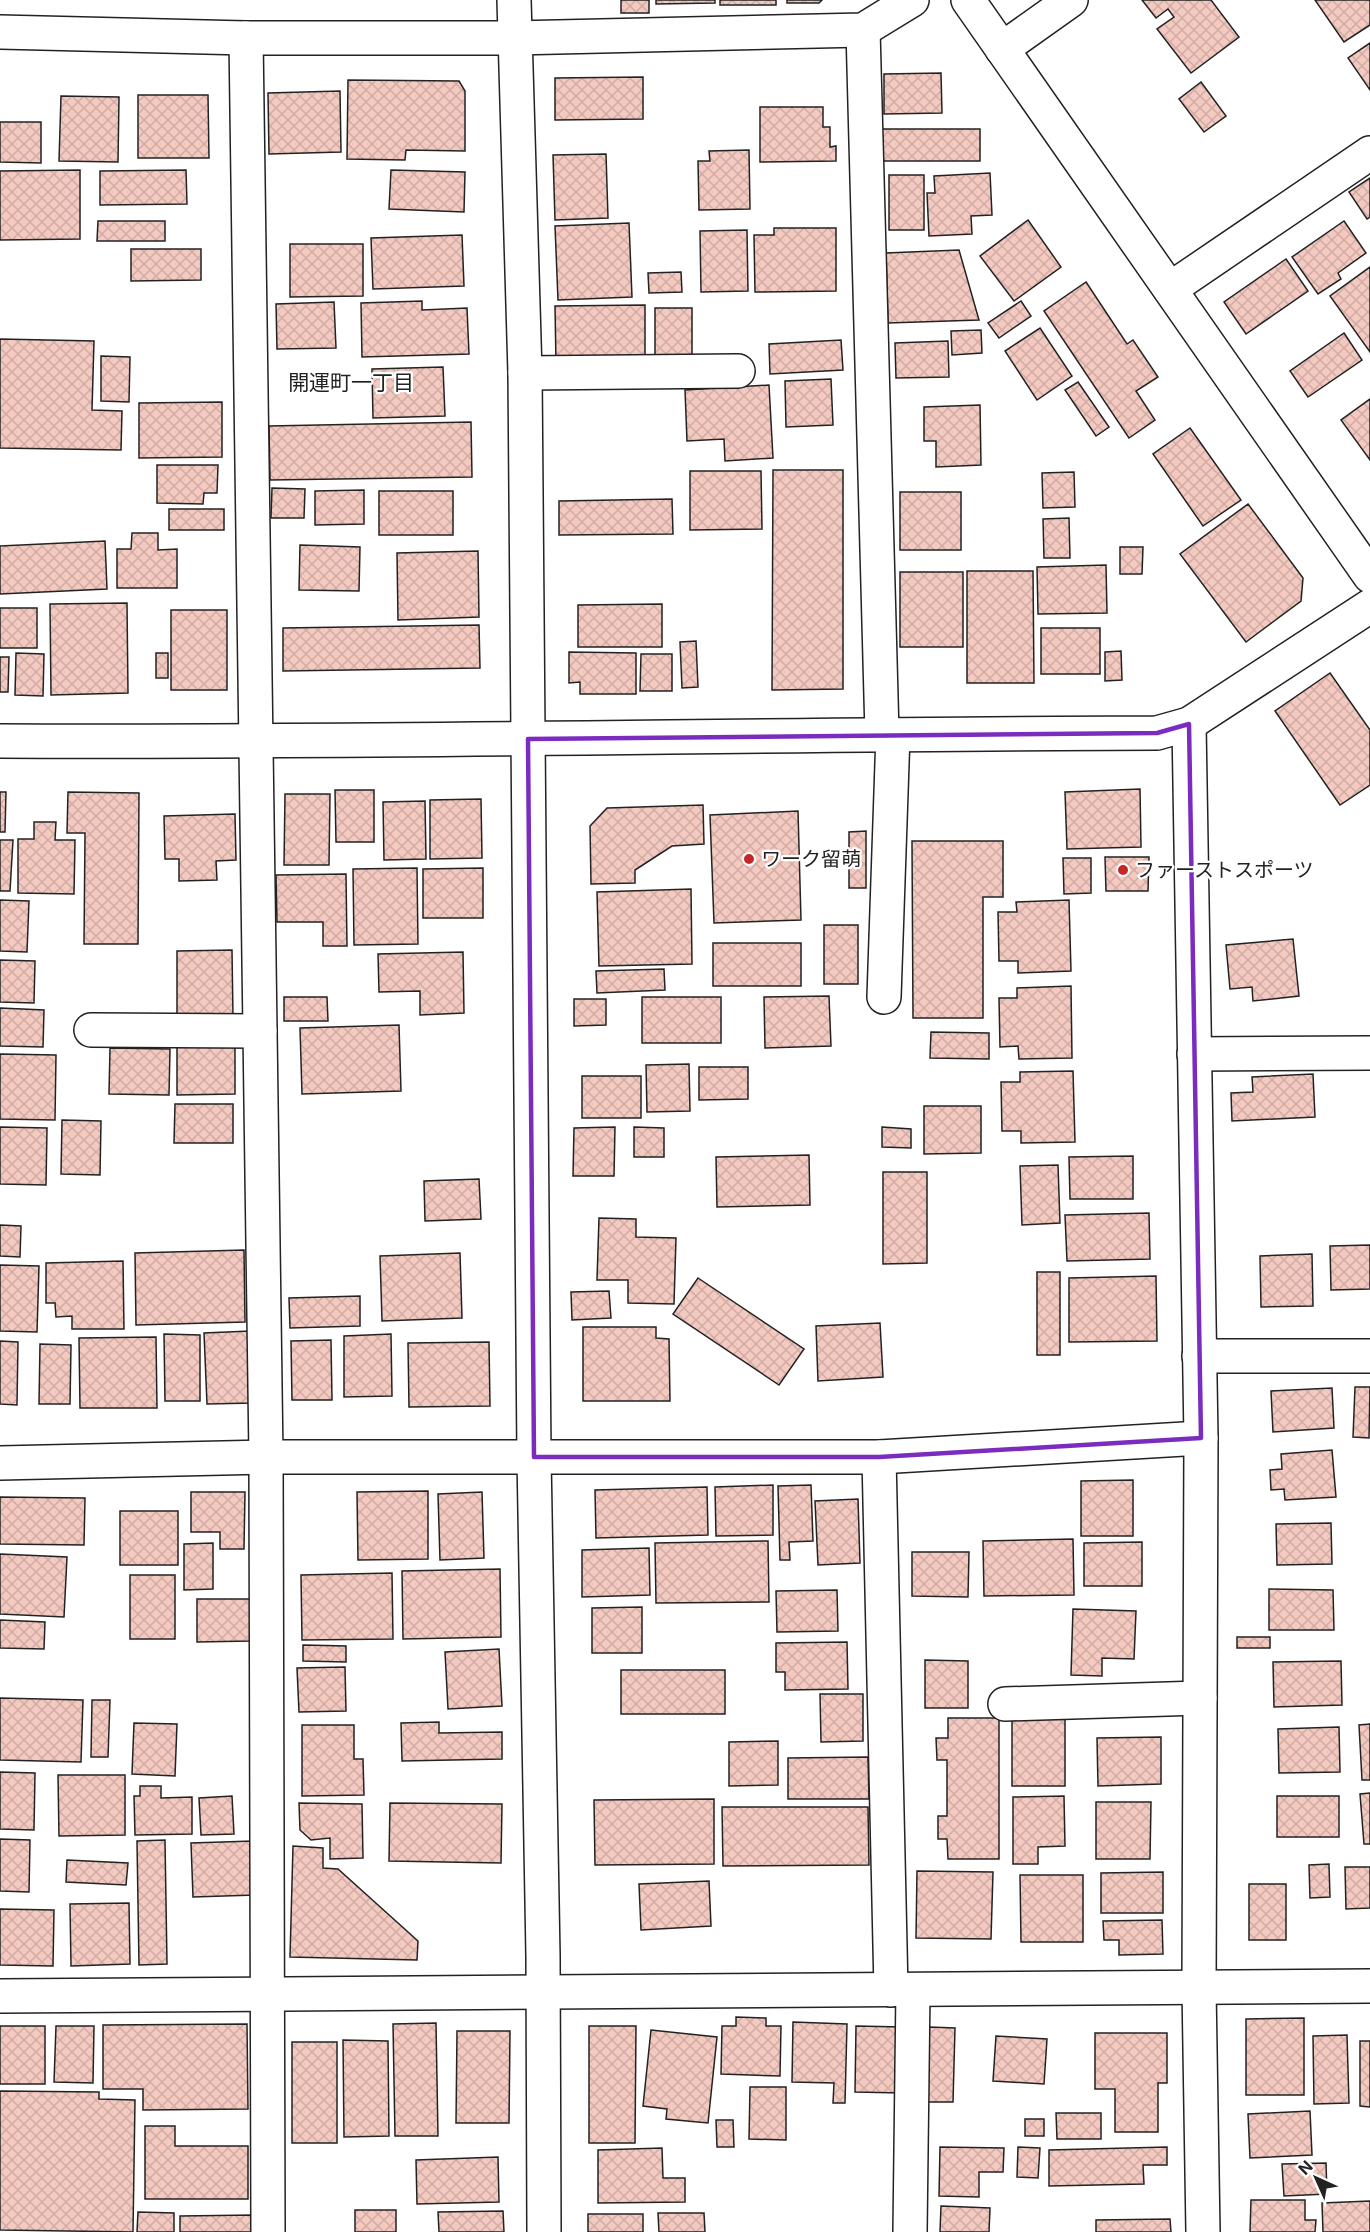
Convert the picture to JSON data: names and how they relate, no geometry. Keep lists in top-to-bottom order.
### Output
{
  "districts": ["開運町一丁目"],
  "places": ["ワーク留萌", "ファーストスポーツ"],
  "north": "top left"
}
